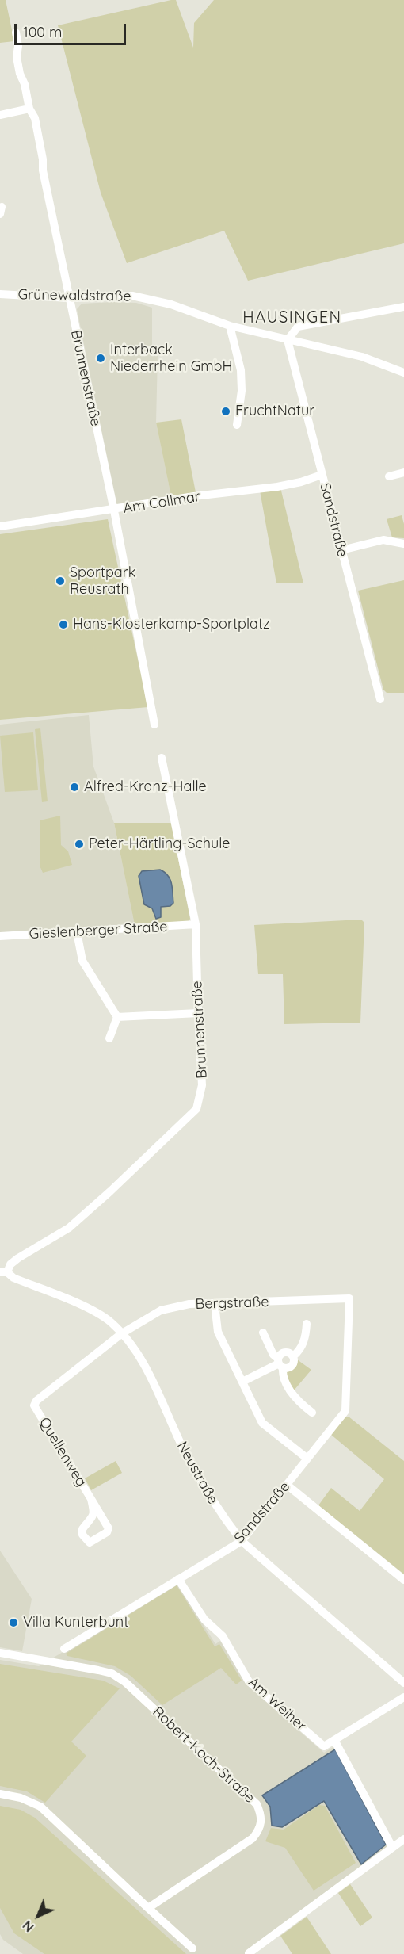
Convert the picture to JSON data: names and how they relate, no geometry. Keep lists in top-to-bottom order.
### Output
{
  "streets": {
    "street": [
      "Grünewaldstraße",
      "Brunnenstraße",
      "Am Collmar",
      "Sandstraße",
      "Gieslenberger Straße",
      "Bergstraße",
      "Quellenweg",
      "Neustraße",
      "Am Weiher",
      "Robert-Koch-Straße"
    ]
  },
  "crossings": [
    ["Grünewaldstraße", "Brunnenstraße"],
    ["Grünewaldstraße", "Sandstraße"],
    ["Brunnenstraße", "Am Collmar"],
    ["Brunnenstraße", "Gieslenberger Straße"],
    ["Brunnenstraße", "Neustraße"],
    ["Am Collmar", "Sandstraße"],
    ["Sandstraße", "Bergstraße"],
    ["Sandstraße", "Neustraße"],
    ["Sandstraße", "Am Weiher"],
    ["Bergstraße", "Quellenweg"],
    ["Bergstraße", "Neustraße"],
    ["Quellenweg", "Neustraße"]
  ],
  "districts": ["HAUSINGEN"],
  "places": [
    "Interback Niederrhein GmbH",
    "FruchtNatur",
    "Sportpark Reusrath",
    "Hans-Klosterkamp-Sportplatz",
    "Alfred-Kranz-Halle",
    "Peter-Härtling-Schule",
    "Villa Kunterbunt"
  ],
  "scale_bar": "100 m",
  "north": "bottom left"
}
